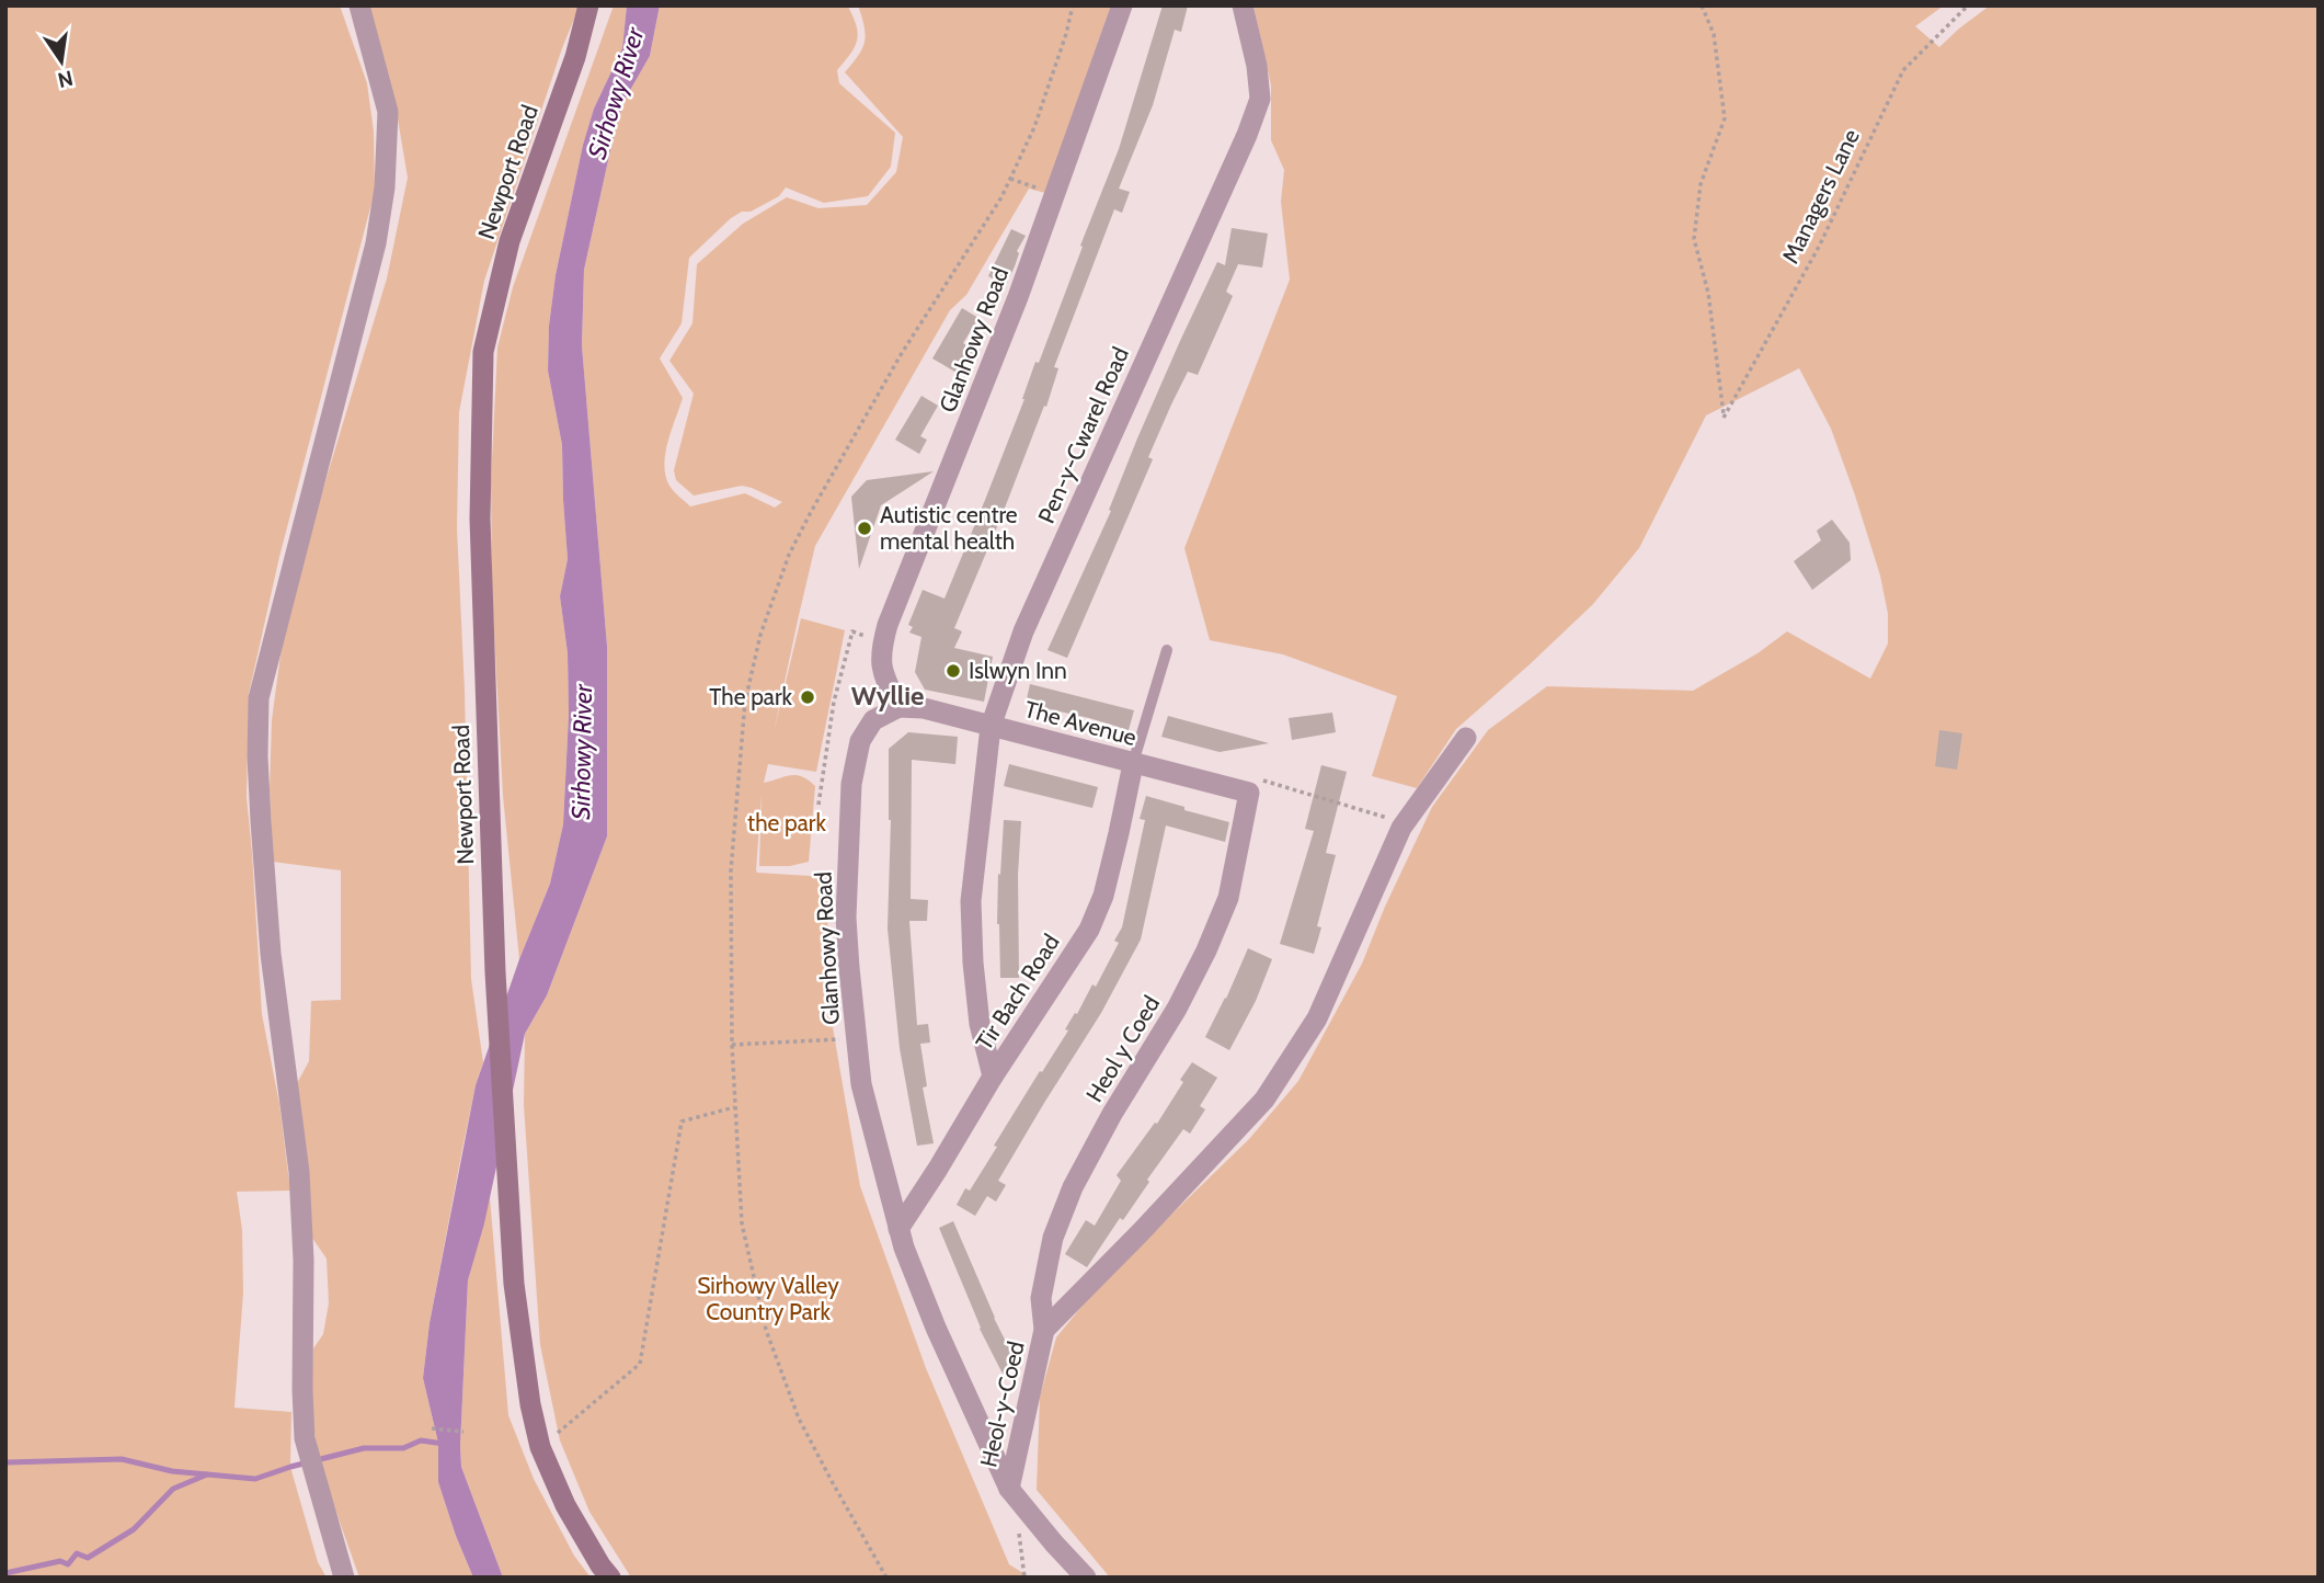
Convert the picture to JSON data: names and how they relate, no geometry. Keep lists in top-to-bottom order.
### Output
{
  "streets": {
    "main road": ["Newport Road"],
    "street": [
      "Glanhowy Road",
      "Pen-y-Cwarel Road",
      "The Avenue",
      "Tir Bach Road",
      "Heol y Coed",
      "Heol-y-Coed"
    ],
    "path": ["Managers Lane"]
  },
  "crossings": [
    ["Glanhowy Road", "The Avenue"],
    ["Glanhowy Road", "Tir Bach Road"],
    ["Glanhowy Road", "Heol-y-Coed"],
    ["Pen-y-Cwarel Road", "The Avenue"],
    ["Pen-y-Cwarel Road", "Tir Bach Road"],
    ["The Avenue", "Tir Bach Road"],
    ["The Avenue", "Heol y Coed"],
    ["Heol y Coed", "Heol-y-Coed"]
  ],
  "districts": ["Wyllie"],
  "water": ["Sirhowy River"],
  "parks": ["the park", "Sirhowy Valley Country Park"],
  "places": ["Autistic centre mental health", "Islwyn Inn", "The park"],
  "north": "bottom"
}
